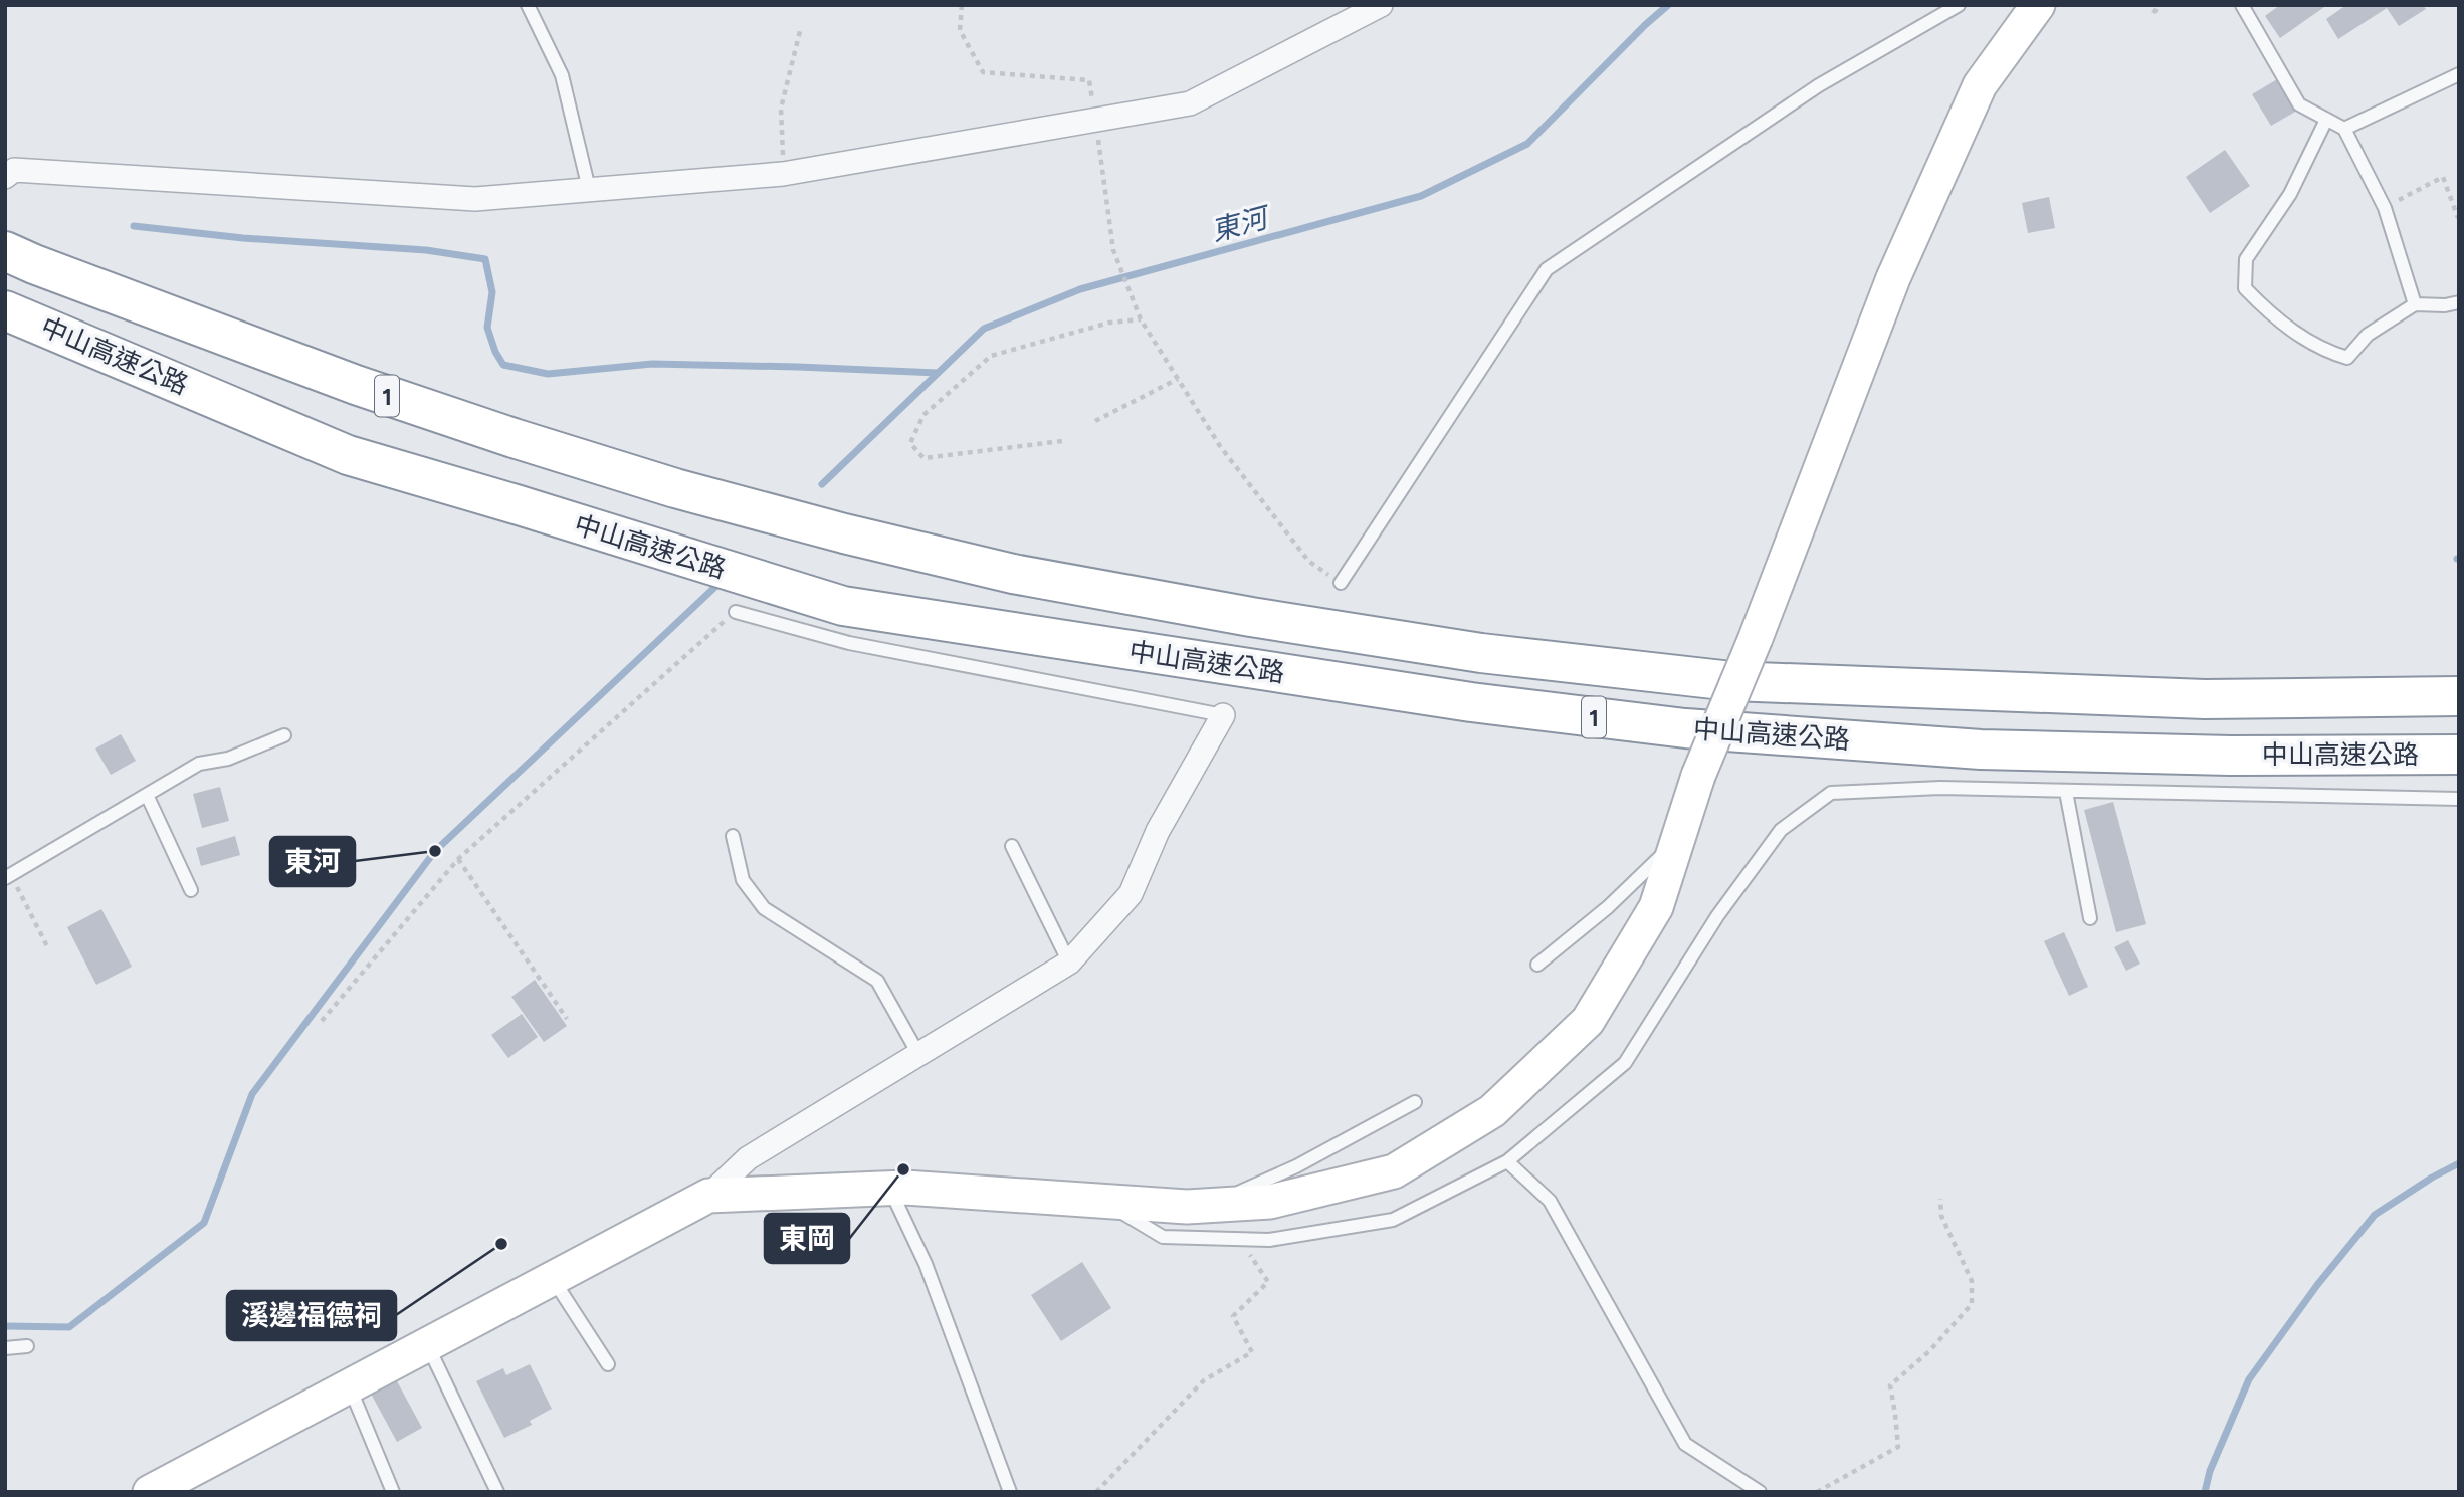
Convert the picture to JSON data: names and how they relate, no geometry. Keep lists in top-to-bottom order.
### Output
{
  "streets": {
    "highway": ["中山高速公路", "1"]
  },
  "water": ["東河"],
  "places": ["東河", "東岡", "溪邊福德祠"]
}
